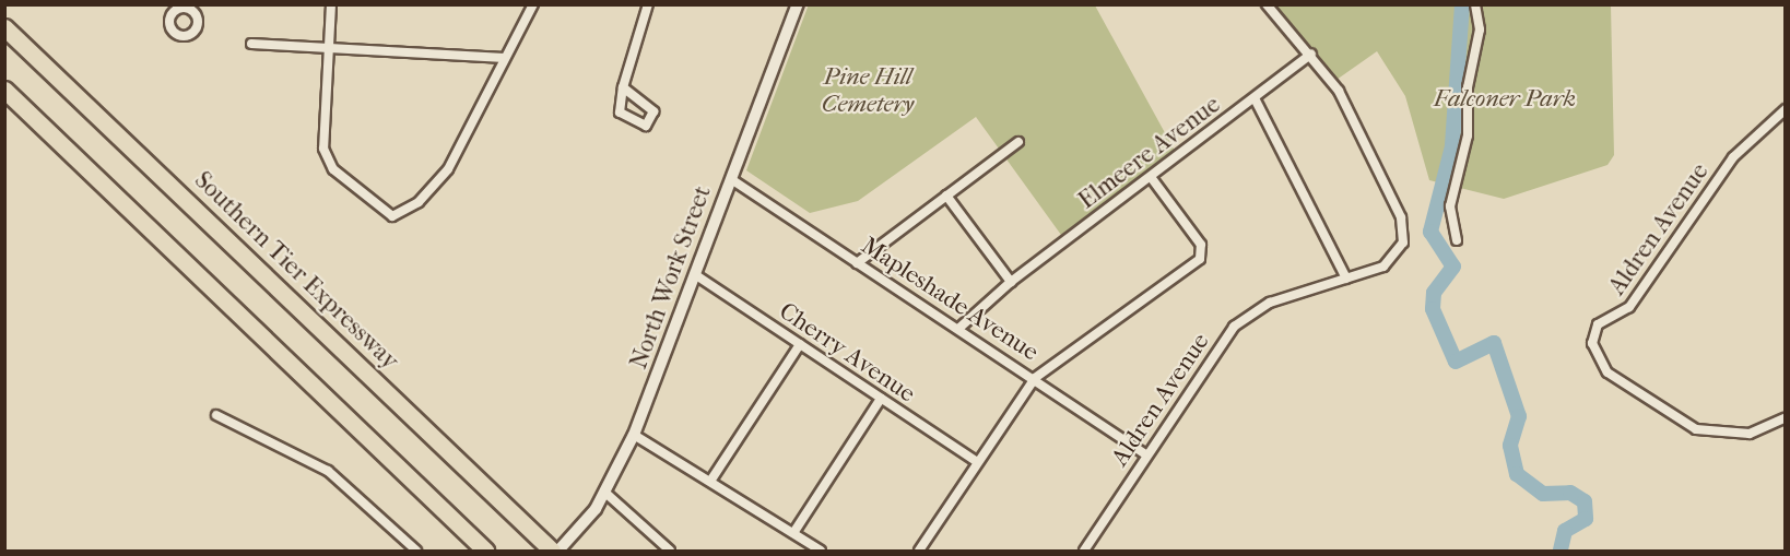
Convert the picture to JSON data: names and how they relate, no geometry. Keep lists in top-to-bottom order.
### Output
{
  "streets": {
    "highway": ["Southern Tier Expressway"],
    "street": [
      "Elmeere Avenue",
      "Aldren Avenue",
      "North Work Street",
      "Mapleshade Avenue",
      "Cherry Avenue"
    ]
  },
  "crossings": [
    ["Elmeere Avenue", "Aldren Avenue"],
    ["Elmeere Avenue", "Mapleshade Avenue"],
    ["Aldren Avenue", "Mapleshade Avenue"],
    ["North Work Street", "Mapleshade Avenue"],
    ["North Work Street", "Cherry Avenue"]
  ],
  "parks": ["Pine Hill Cemetery", "Falconer Park"]
}
